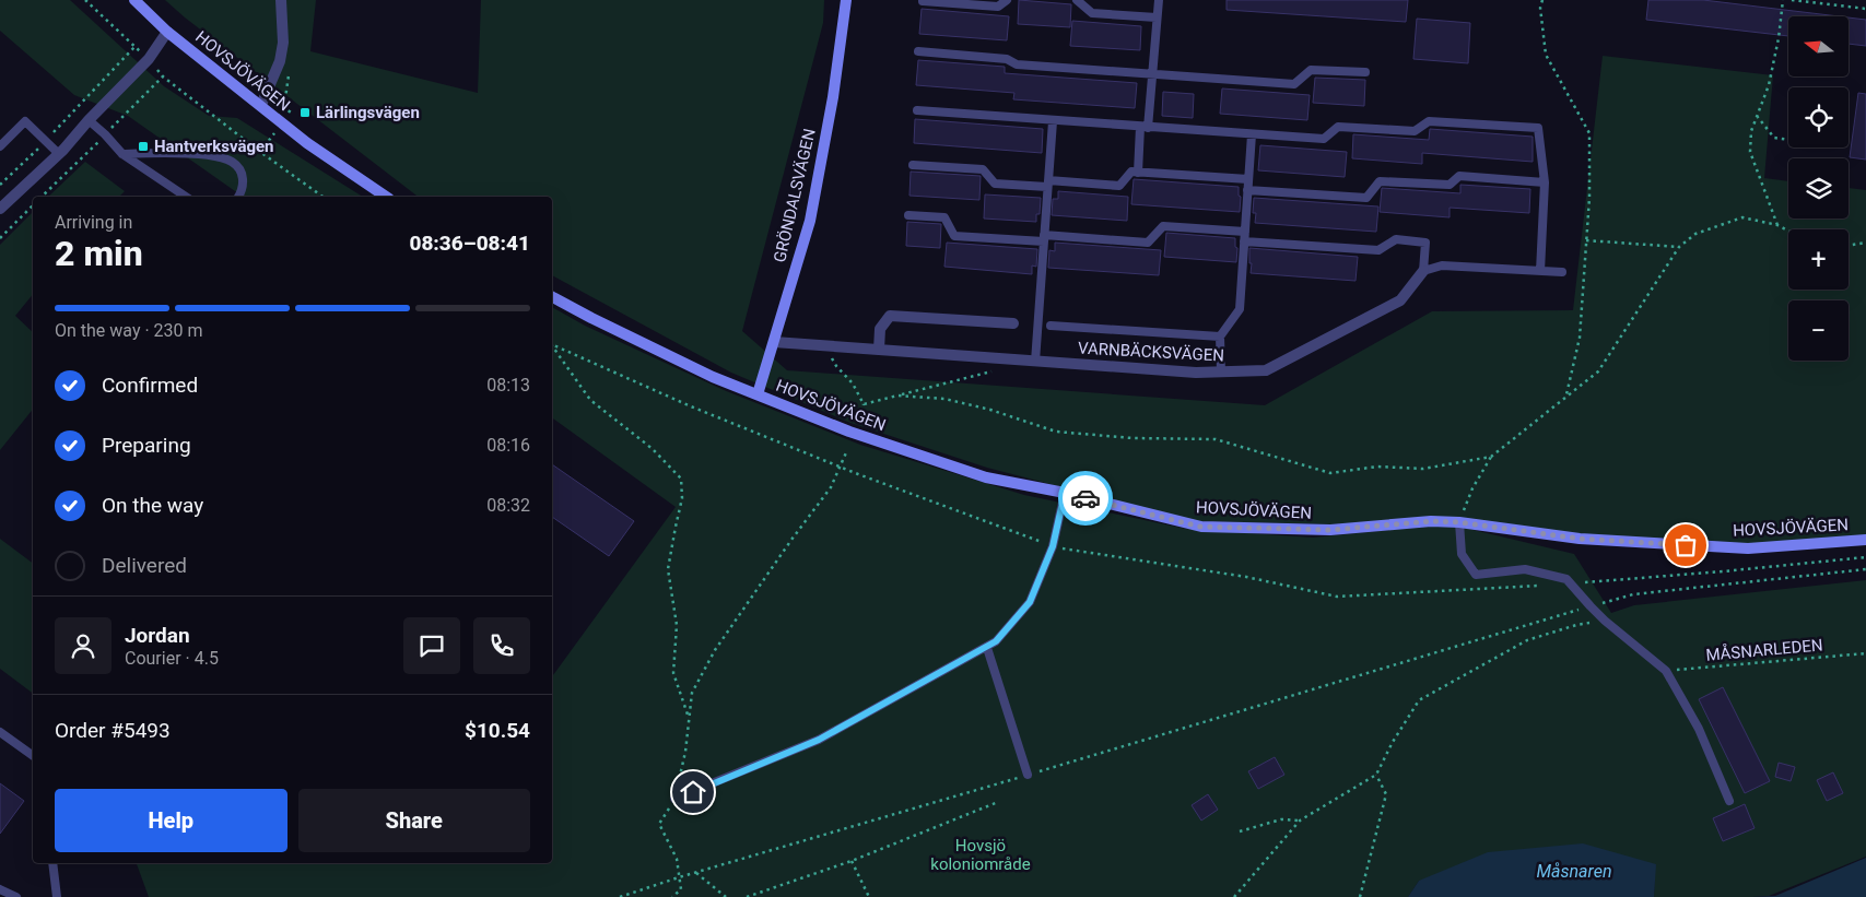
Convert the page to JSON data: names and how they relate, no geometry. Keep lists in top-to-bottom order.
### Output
{
  "streets": {
    "street": ["HOVSJÖVÄGEN", "GRÖNDALSVÄGEN", "VARNBÄCKSVÄGEN"],
    "path": ["MÅSNARLEDEN"]
  },
  "crossings": [
    ["HOVSJÖVÄGEN", "GRÖNDALSVÄGEN"],
    ["GRÖNDALSVÄGEN", "VARNBÄCKSVÄGEN"]
  ],
  "water": ["Måsnaren"],
  "parks": ["Hovsjö koloniområde"],
  "places": {
    "transit": ["Lärlingsvägen", "Hantverksvägen"]
  },
  "north": "left",
  "page": {
    "map_buttons": ["+", "−"],
    "heading": ["2 min", "Arriving in", "08:36–08:41"],
    "panel": [
      "Jordan",
      "Courier · 4.5",
      "Order #5493",
      "$10.54"
    ],
    "bar": "On the way · 230 m",
    "list": [
      ["Confirmed", "08:13"],
      ["Preparing", "08:16"],
      ["On the way", "08:32"],
      "Delivered"
    ],
    "buttons": ["Help", "Share"]
  }
}
